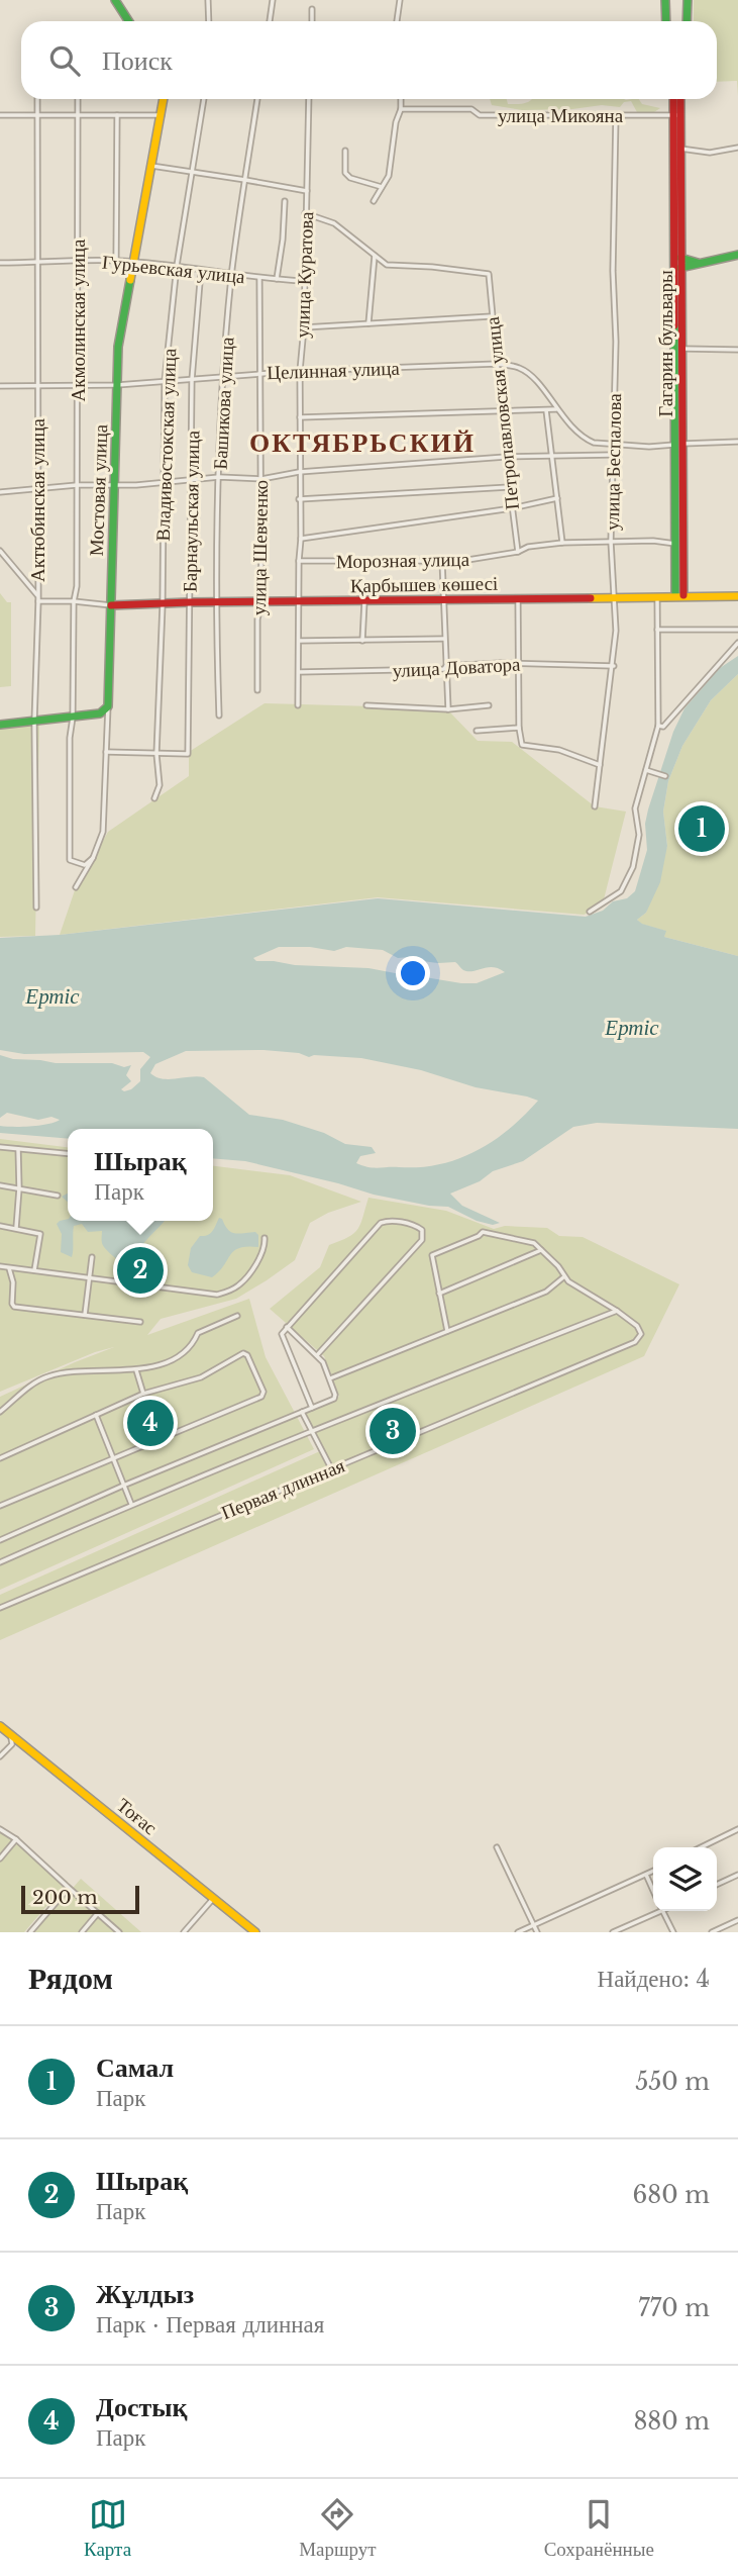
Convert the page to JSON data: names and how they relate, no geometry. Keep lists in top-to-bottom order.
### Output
{
  "streets": {
    "main road": [
      "Гагарин бульвары",
      "Мостовая улица",
      "Қарбышев көшесі",
      "Тоғас"
    ],
    "street": [
      "улица Микояна",
      "Гурьевская улица",
      "улица Куратова",
      "Акмолинская улица",
      "Целинная улица",
      "Башикова улица",
      "Петропавловская улица",
      "Владивостокская улица",
      "улица Беспалова",
      "Актюбинская улица",
      "Барнаульская улица",
      "улица Шевченко",
      "Морозная улица",
      "улица Доватора",
      "Первая длинная"
    ]
  },
  "crossings": [
    ["улица Микояна", "Гагарин бульвары"],
    ["улица Микояна", "улица Беспалова"],
    ["Гурьевская улица", "улица Куратова"],
    ["Гурьевская улица", "Акмолинская улица"],
    ["Гурьевская улица", "Башикова улица"],
    ["Гурьевская улица", "Владивостокская улица"],
    ["Гурьевская улица", "Мостовая улица"],
    ["Гурьевская улица", "Актюбинская улица"],
    ["Гурьевская улица", "Барнаульская улица"],
    ["Гурьевская улица", "улица Шевченко"],
    ["улица Куратова", "Целинная улица"],
    ["улица Куратова", "Морозная улица"],
    ["улица Куратова", "Қарбышев көшесі"],
    ["улица Куратова", "улица Доватора"],
    ["Акмолинская улица", "Целинная улица"],
    ["Акмолинская улица", "Мостовая улица"],
    ["Гагарин бульвары", "Морозная улица"],
    ["Гагарин бульвары", "Қарбышев көшесі"],
    ["Целинная улица", "Башикова улица"],
    ["Целинная улица", "Петропавловская улица"],
    ["Целинная улица", "Владивостокская улица"],
    ["Целинная улица", "Мостовая улица"],
    ["Целинная улица", "Актюбинская улица"],
    ["Целинная улица", "Барнаульская улица"],
    ["Целинная улица", "улица Шевченко"],
    ["Башикова улица", "Қарбышев көшесі"],
    ["Петропавловская улица", "Морозная улица"],
    ["Владивостокская улица", "Барнаульская улица"],
    ["Владивостокская улица", "Қарбышев көшесі"],
    ["улица Беспалова", "Морозная улица"],
    ["улица Беспалова", "Қарбышев көшесі"],
    ["улица Беспалова", "улица Доватора"],
    ["Мостовая улица", "Қарбышев көшесі"],
    ["Барнаульская улица", "Қарбышев көшесі"],
    ["улица Шевченко", "Қарбышев көшесі"]
  ],
  "districts": ["ОКТЯБРЬСКИЙ"],
  "water": ["Ертіс"],
  "scale_bar": "200 m",
  "page": {
    "search": "Поиск",
    "pins": [
      "1",
      "2",
      "4",
      "3"
    ],
    "popup": ["Шырақ", "Парк"],
    "scale": "200 m",
    "heading": ["Рядом", "Найдено: 4"],
    "list": [
      {
        "mark": "1",
        "name": "Самал",
        "note": "Парк",
        "value": "550 m"
      },
      {
        "mark": "2",
        "name": "Шырақ",
        "note": "Парк",
        "value": "680 m"
      },
      {
        "mark": "3",
        "name": "Жұлдыз",
        "note": "Парк · Первая длинная",
        "value": "770 m"
      },
      {
        "mark": "4",
        "name": "Достық",
        "note": "Парк",
        "value": "880 m"
      }
    ],
    "nav": ["Карта", "Маршрут", "Сохранённые"]
  }
}
